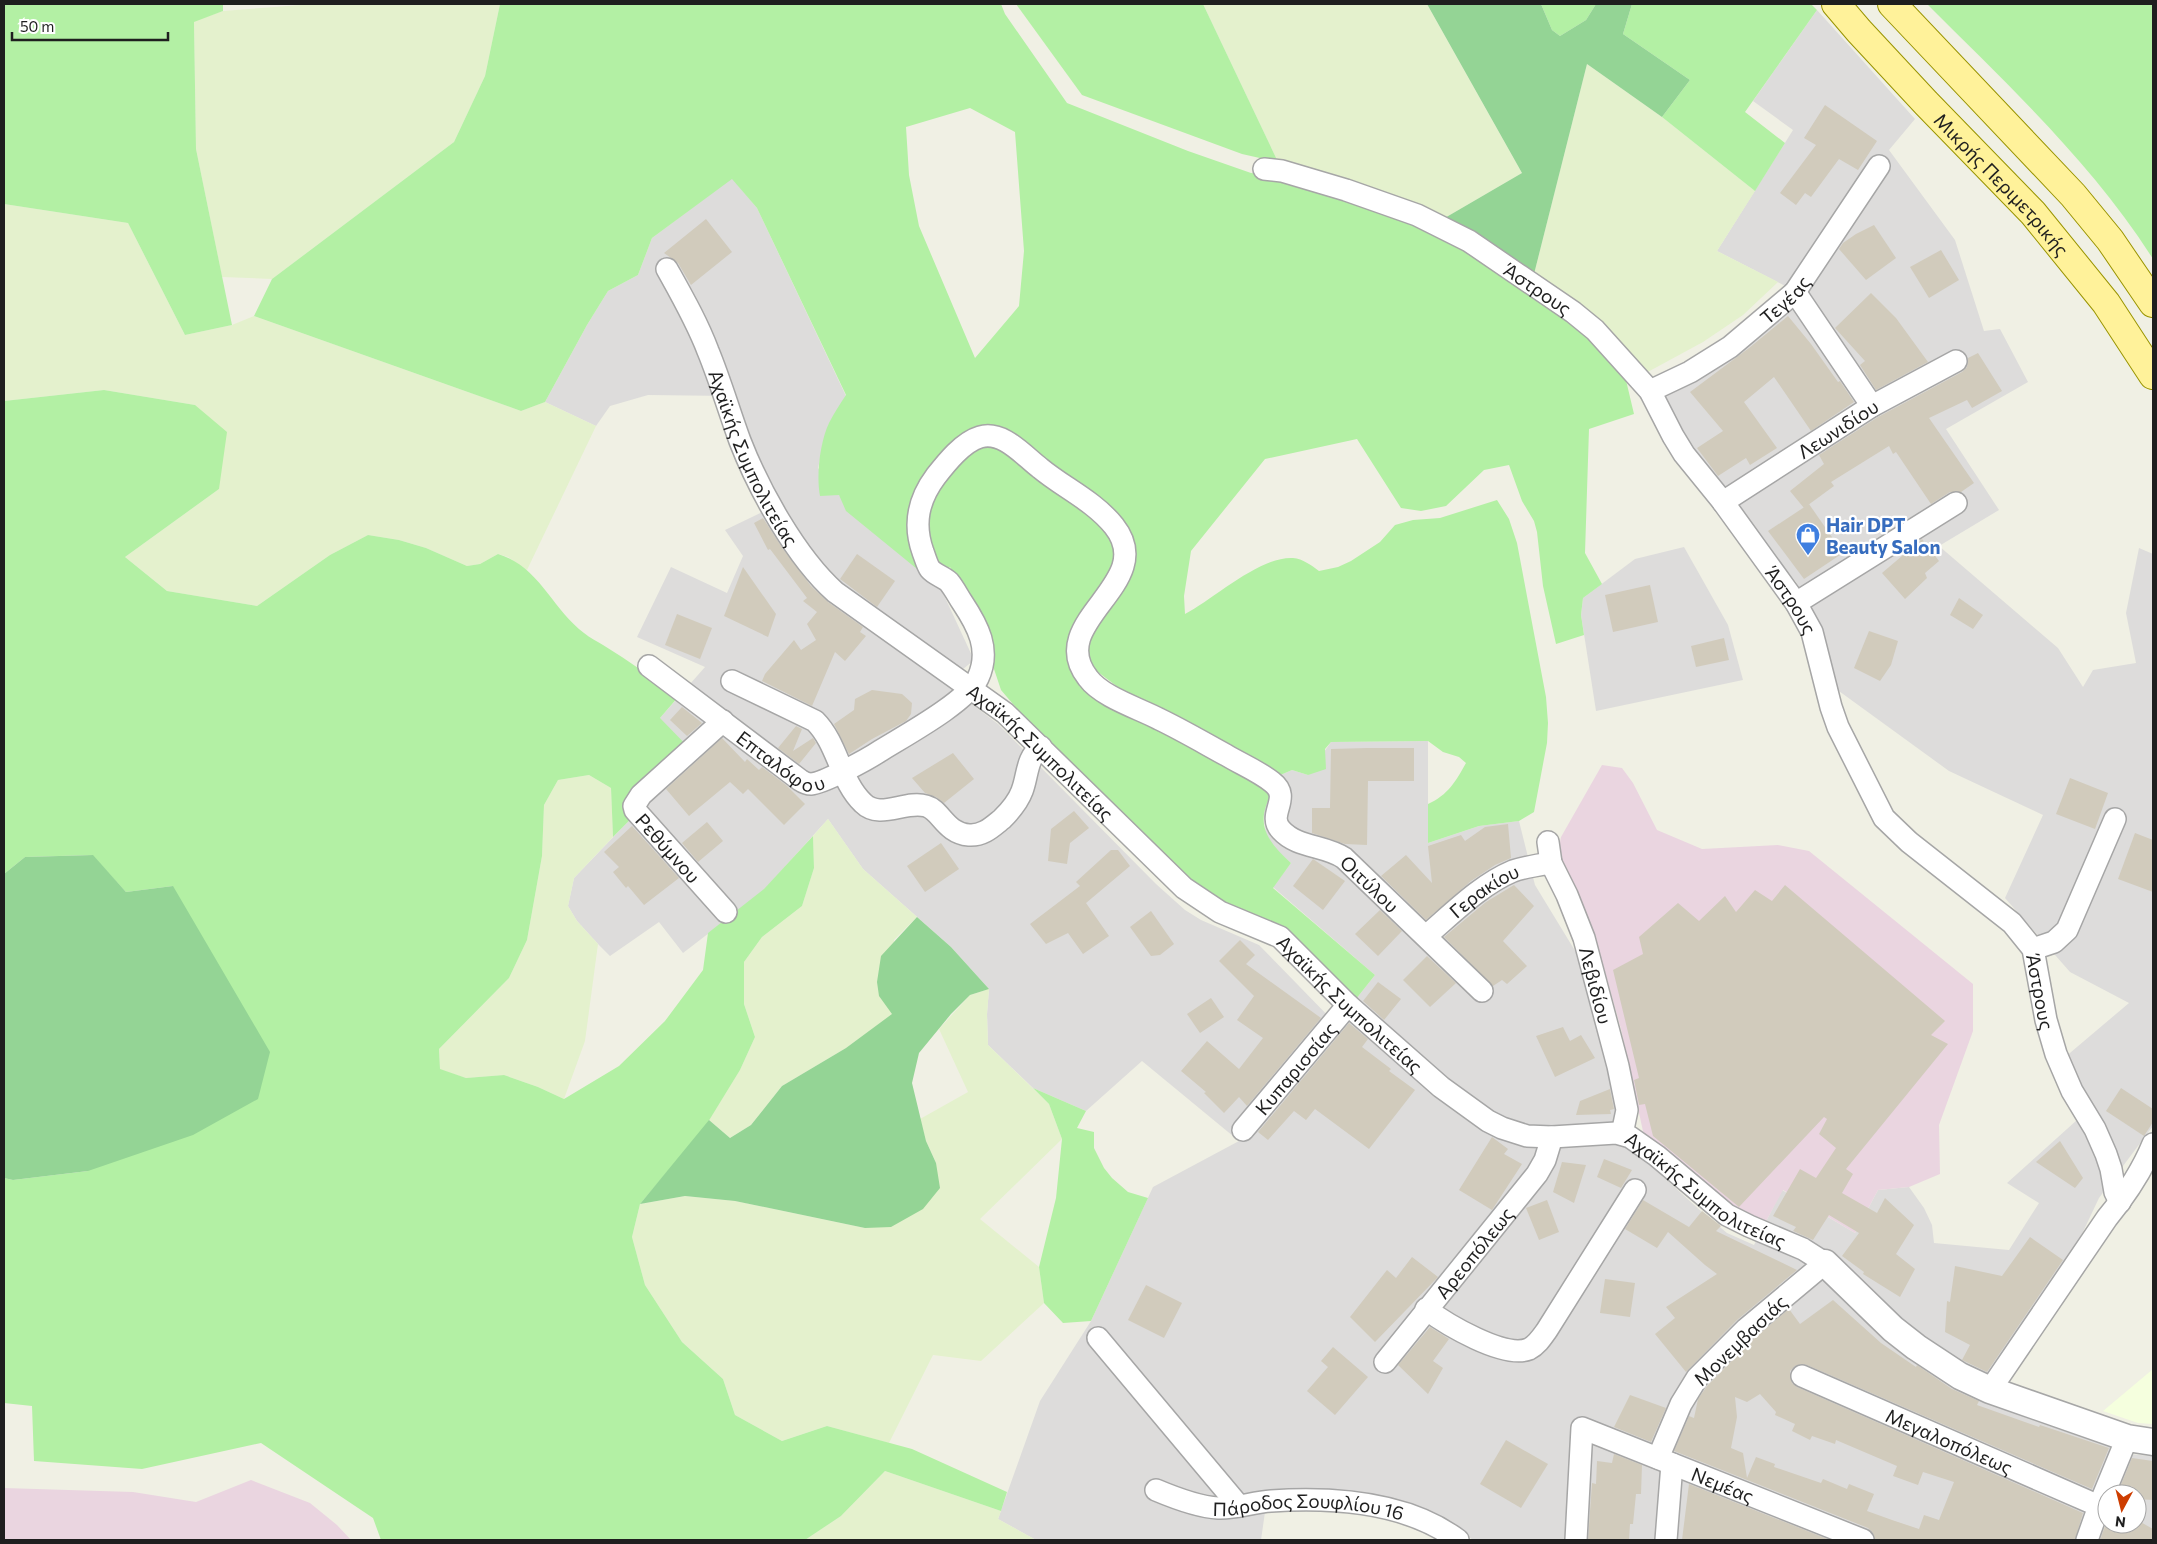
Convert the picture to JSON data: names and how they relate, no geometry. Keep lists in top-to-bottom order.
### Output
{
  "streets": {
    "main road": ["Μικρής Περιμετρικής"],
    "street": [
      "Άστρους",
      "Τεγέας",
      "Λεωνιδίου",
      "Αχαϊκής Συμπολιτείας",
      "Επταλόφου",
      "Ρεθύμνου",
      "Οιτύλου",
      "Γερακίου",
      "Λεβιδίου",
      "Κυπαρισσίας",
      "Αρεοπόλεως",
      "Μονεμβασιάς",
      "Μεγαλοπόλεως",
      "Νεμέας",
      "Πάροδος Σουφλίου 16"
    ]
  },
  "crossings": [
    ["Άστρους", "Τεγέας"],
    ["Άστρους", "Λεωνιδίου"],
    ["Αχαϊκής Συμπολιτείας", "Επταλόφου"],
    ["Αχαϊκής Συμπολιτείας", "Οιτύλου"],
    ["Αχαϊκής Συμπολιτείας", "Λεβιδίου"],
    ["Αχαϊκής Συμπολιτείας", "Κυπαρισσίας"],
    ["Αχαϊκής Συμπολιτείας", "Αρεοπόλεως"],
    ["Αχαϊκής Συμπολιτείας", "Μονεμβασιάς"],
    ["Επταλόφου", "Ρεθύμνου"],
    ["Επταλόφου", "Οιτύλου"],
    ["Οιτύλου", "Γερακίου"],
    ["Γερακίου", "Λεβιδίου"],
    ["Μονεμβασιάς", "Νεμέας"]
  ],
  "places": {
    "shop": ["Hair DPT Beauty Salon"]
  },
  "scale_bar": "50 m",
  "north": "bottom"
}
